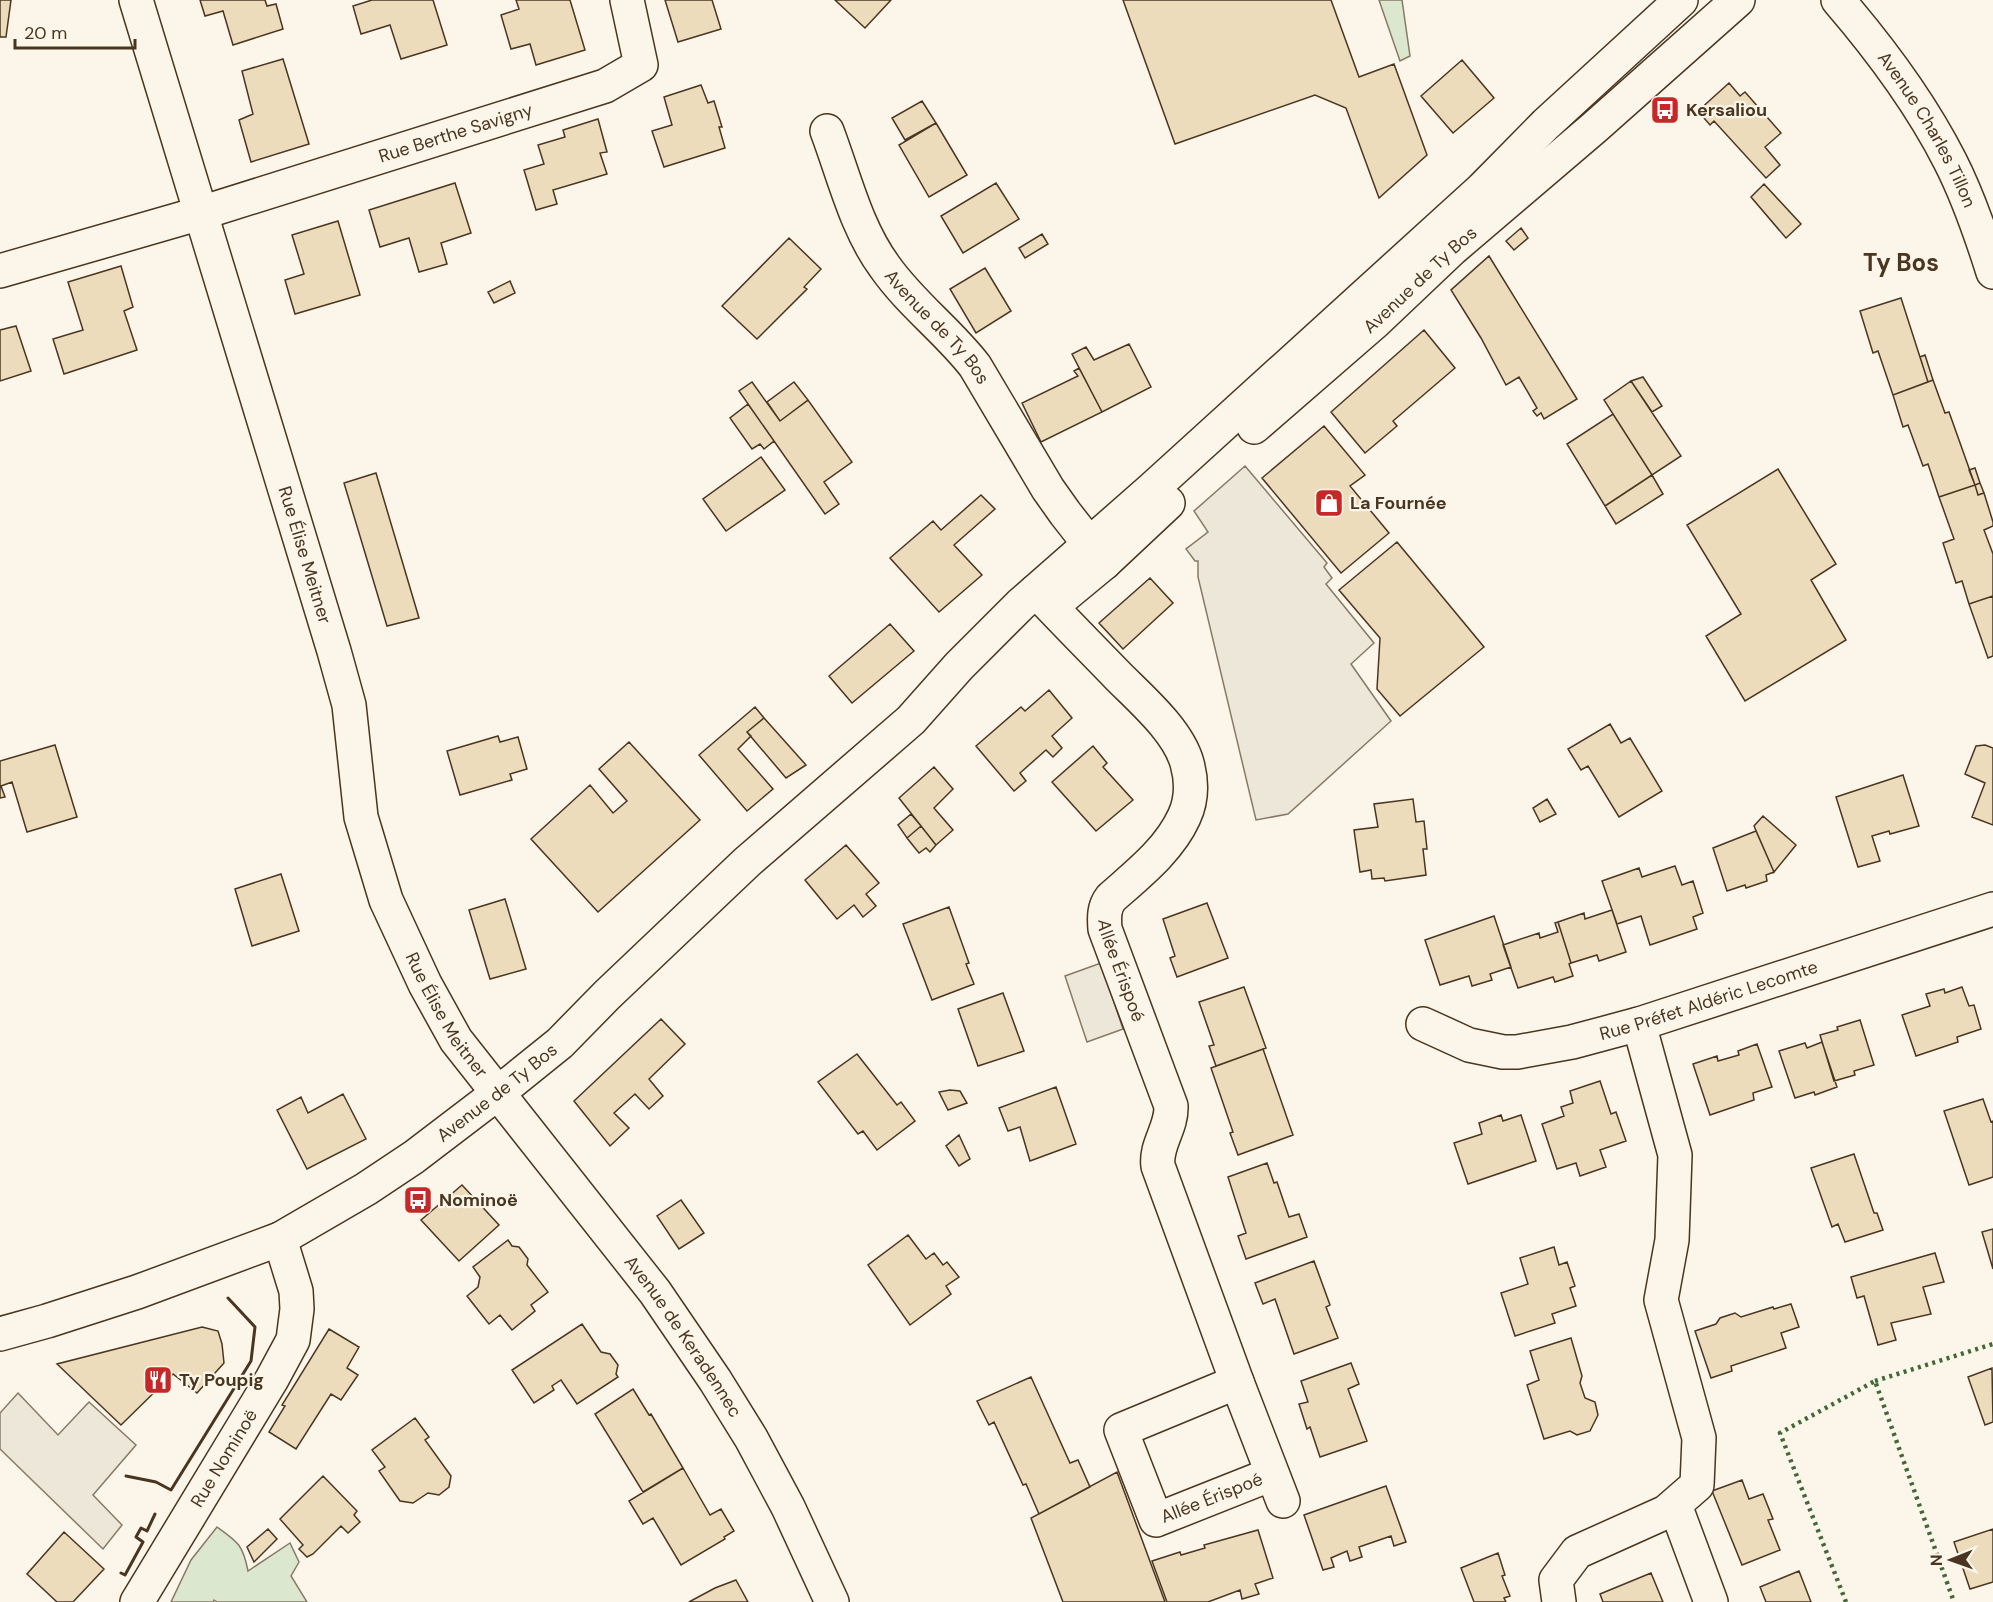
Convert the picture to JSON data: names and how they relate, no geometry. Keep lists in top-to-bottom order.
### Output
{
  "streets": {
    "street": [
      "Avenue Charles Tillon",
      "Rue Berthe Savigny",
      "Avenue de Ty Bos",
      "Rue Élise Meitner",
      "Allée Érispoé",
      "Rue Préfet Aldéric Lecomte",
      "Avenue de Keradennec",
      "Rue Nominoë"
    ]
  },
  "crossings": [
    ["Rue Berthe Savigny", "Rue Élise Meitner"],
    ["Avenue de Ty Bos", "Rue Élise Meitner"],
    ["Avenue de Ty Bos", "Allée Érispoé"],
    ["Avenue de Ty Bos", "Avenue de Keradennec"],
    ["Avenue de Ty Bos", "Rue Nominoë"],
    ["Rue Élise Meitner", "Avenue de Keradennec"]
  ],
  "districts": ["Ty Bos"],
  "places": {
    "bus stop": ["Kersaliou", "Nominoë"],
    "shop": ["La Fournée"],
    "restaurant": ["Ty Poupig"]
  },
  "scale_bar": "20 m",
  "north": "left"
}
